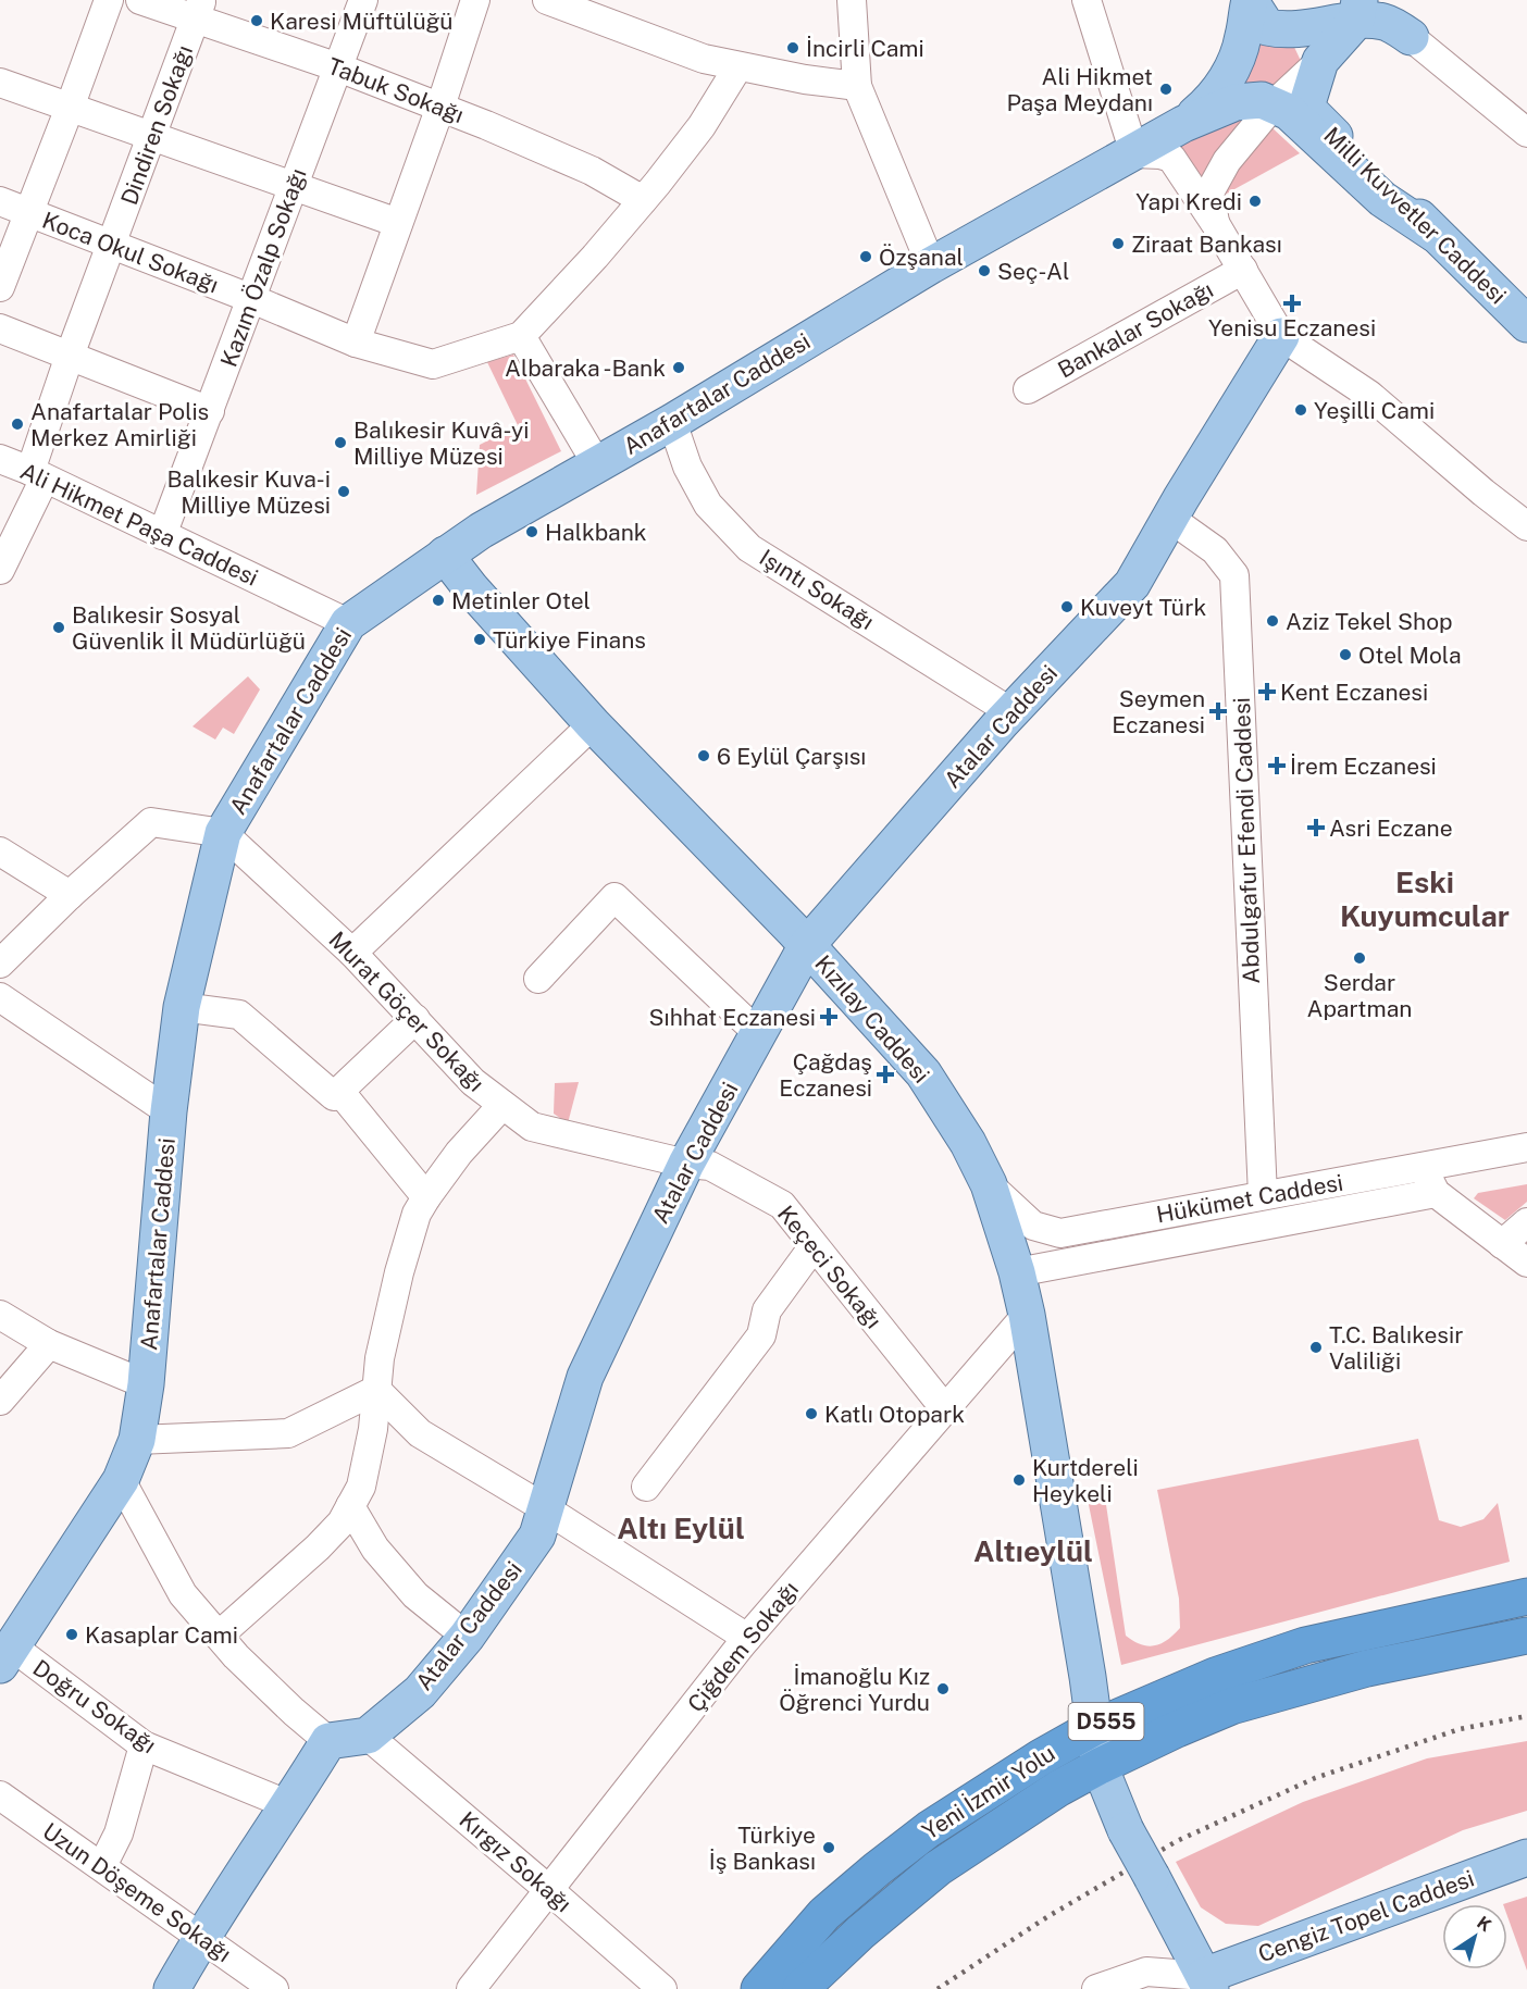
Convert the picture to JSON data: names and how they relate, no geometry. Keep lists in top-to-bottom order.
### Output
{
  "streets": {
    "highway": ["D555", "Yeni İzmir Yolu"],
    "main road": [
      "Milli Kuvvetler Caddesi",
      "Anafartalar Caddesi",
      "Atalar Caddesi",
      "Kızılay Caddesi",
      "Cengiz Topel Caddesi"
    ],
    "street": [
      "Tabuk Sokağı",
      "Dindiren Sokağı",
      "Koca Okul Sokağı",
      "Kazım Özalp Sokağı",
      "Bankalar Sokağı",
      "Ali Hikmet Paşa Caddesi",
      "Işıntı Sokağı",
      "Abdulgafur Efendi Caddesi",
      "Murat Göçer Sokağı",
      "Hükümet Caddesi",
      "Keçeci Sokağı",
      "Çiğdem Sokağı",
      "Doğru Sokağı",
      "Kırgız Sokağı",
      "Uzun Döşeme Sokağı"
    ]
  },
  "crossings": [
    ["Tabuk Sokağı", "Dindiren Sokağı"],
    ["Tabuk Sokağı", "Kazım Özalp Sokağı"],
    ["Dindiren Sokağı", "Koca Okul Sokağı"],
    ["Dindiren Sokağı", "Ali Hikmet Paşa Caddesi"],
    ["Koca Okul Sokağı", "Kazım Özalp Sokağı"],
    ["Kazım Özalp Sokağı", "Ali Hikmet Paşa Caddesi"],
    ["Anafartalar Caddesi", "Ali Hikmet Paşa Caddesi"],
    ["Anafartalar Caddesi", "Işıntı Sokağı"],
    ["Anafartalar Caddesi", "Murat Göçer Sokağı"],
    ["Anafartalar Caddesi", "Kızılay Caddesi"],
    ["Anafartalar Caddesi", "Doğru Sokağı"],
    ["Işıntı Sokağı", "Atalar Caddesi"],
    ["Atalar Caddesi", "Abdulgafur Efendi Caddesi"],
    ["Atalar Caddesi", "Murat Göçer Sokağı"],
    ["Atalar Caddesi", "Kızılay Caddesi"],
    ["Atalar Caddesi", "Keçeci Sokağı"],
    ["Atalar Caddesi", "Kırgız Sokağı"],
    ["Abdulgafur Efendi Caddesi", "Hükümet Caddesi"],
    ["Murat Göçer Sokağı", "Keçeci Sokağı"],
    ["Kızılay Caddesi", "Hükümet Caddesi"],
    ["Kızılay Caddesi", "Çiğdem Sokağı"],
    ["Kızılay Caddesi", "Yeni İzmir Yolu"],
    ["Kızılay Caddesi", "Cengiz Topel Caddesi"],
    ["Keçeci Sokağı", "Çiğdem Sokağı"],
    ["Çiğdem Sokağı", "Kırgız Sokağı"]
  ],
  "districts": ["Eski Kuyumcular", "Altı Eylül", "Altıeylül"],
  "places": {
    "other": [
      "Karesi Müftülüğü",
      "İncirli Cami",
      "Ali Hikmet Paşa Meydanı",
      "Yapı Kredi",
      "Ziraat Bankası",
      "Özşanal",
      "Seç-Al",
      "Albaraka -Bank",
      "Yeşilli Cami",
      "Anafartalar Polis Merkez Amirliği",
      "Balıkesir Kuvâ-yi Milliye Müzesi",
      "Balıkesir Kuva-i Milliye Müzesi",
      "Halkbank",
      "Metinler Otel",
      "Kuveyt Türk",
      "Aziz Tekel Shop",
      "Balıkesir Sosyal Güvenlik İl Müdürlüğü",
      "Türkiye Finans",
      "Otel Mola",
      "6 Eylül Çarşısı",
      "Serdar Apartman",
      "T.C. Balıkesir Valiliği",
      "Katlı Otopark",
      "Kurtdereli Heykeli",
      "Kasaplar Cami",
      "İmanoğlu Kız Öğrenci Yurdu",
      "Türkiye İş Bankası"
    ],
    "health": [
      "Yenisu Eczanesi",
      "Kent Eczanesi",
      "Seymen Eczanesi",
      "İrem Eczanesi",
      "Asri Eczane",
      "Sıhhat Eczanesi",
      "Çağdaş Eczanesi"
    ]
  },
  "north": "top right"
}
